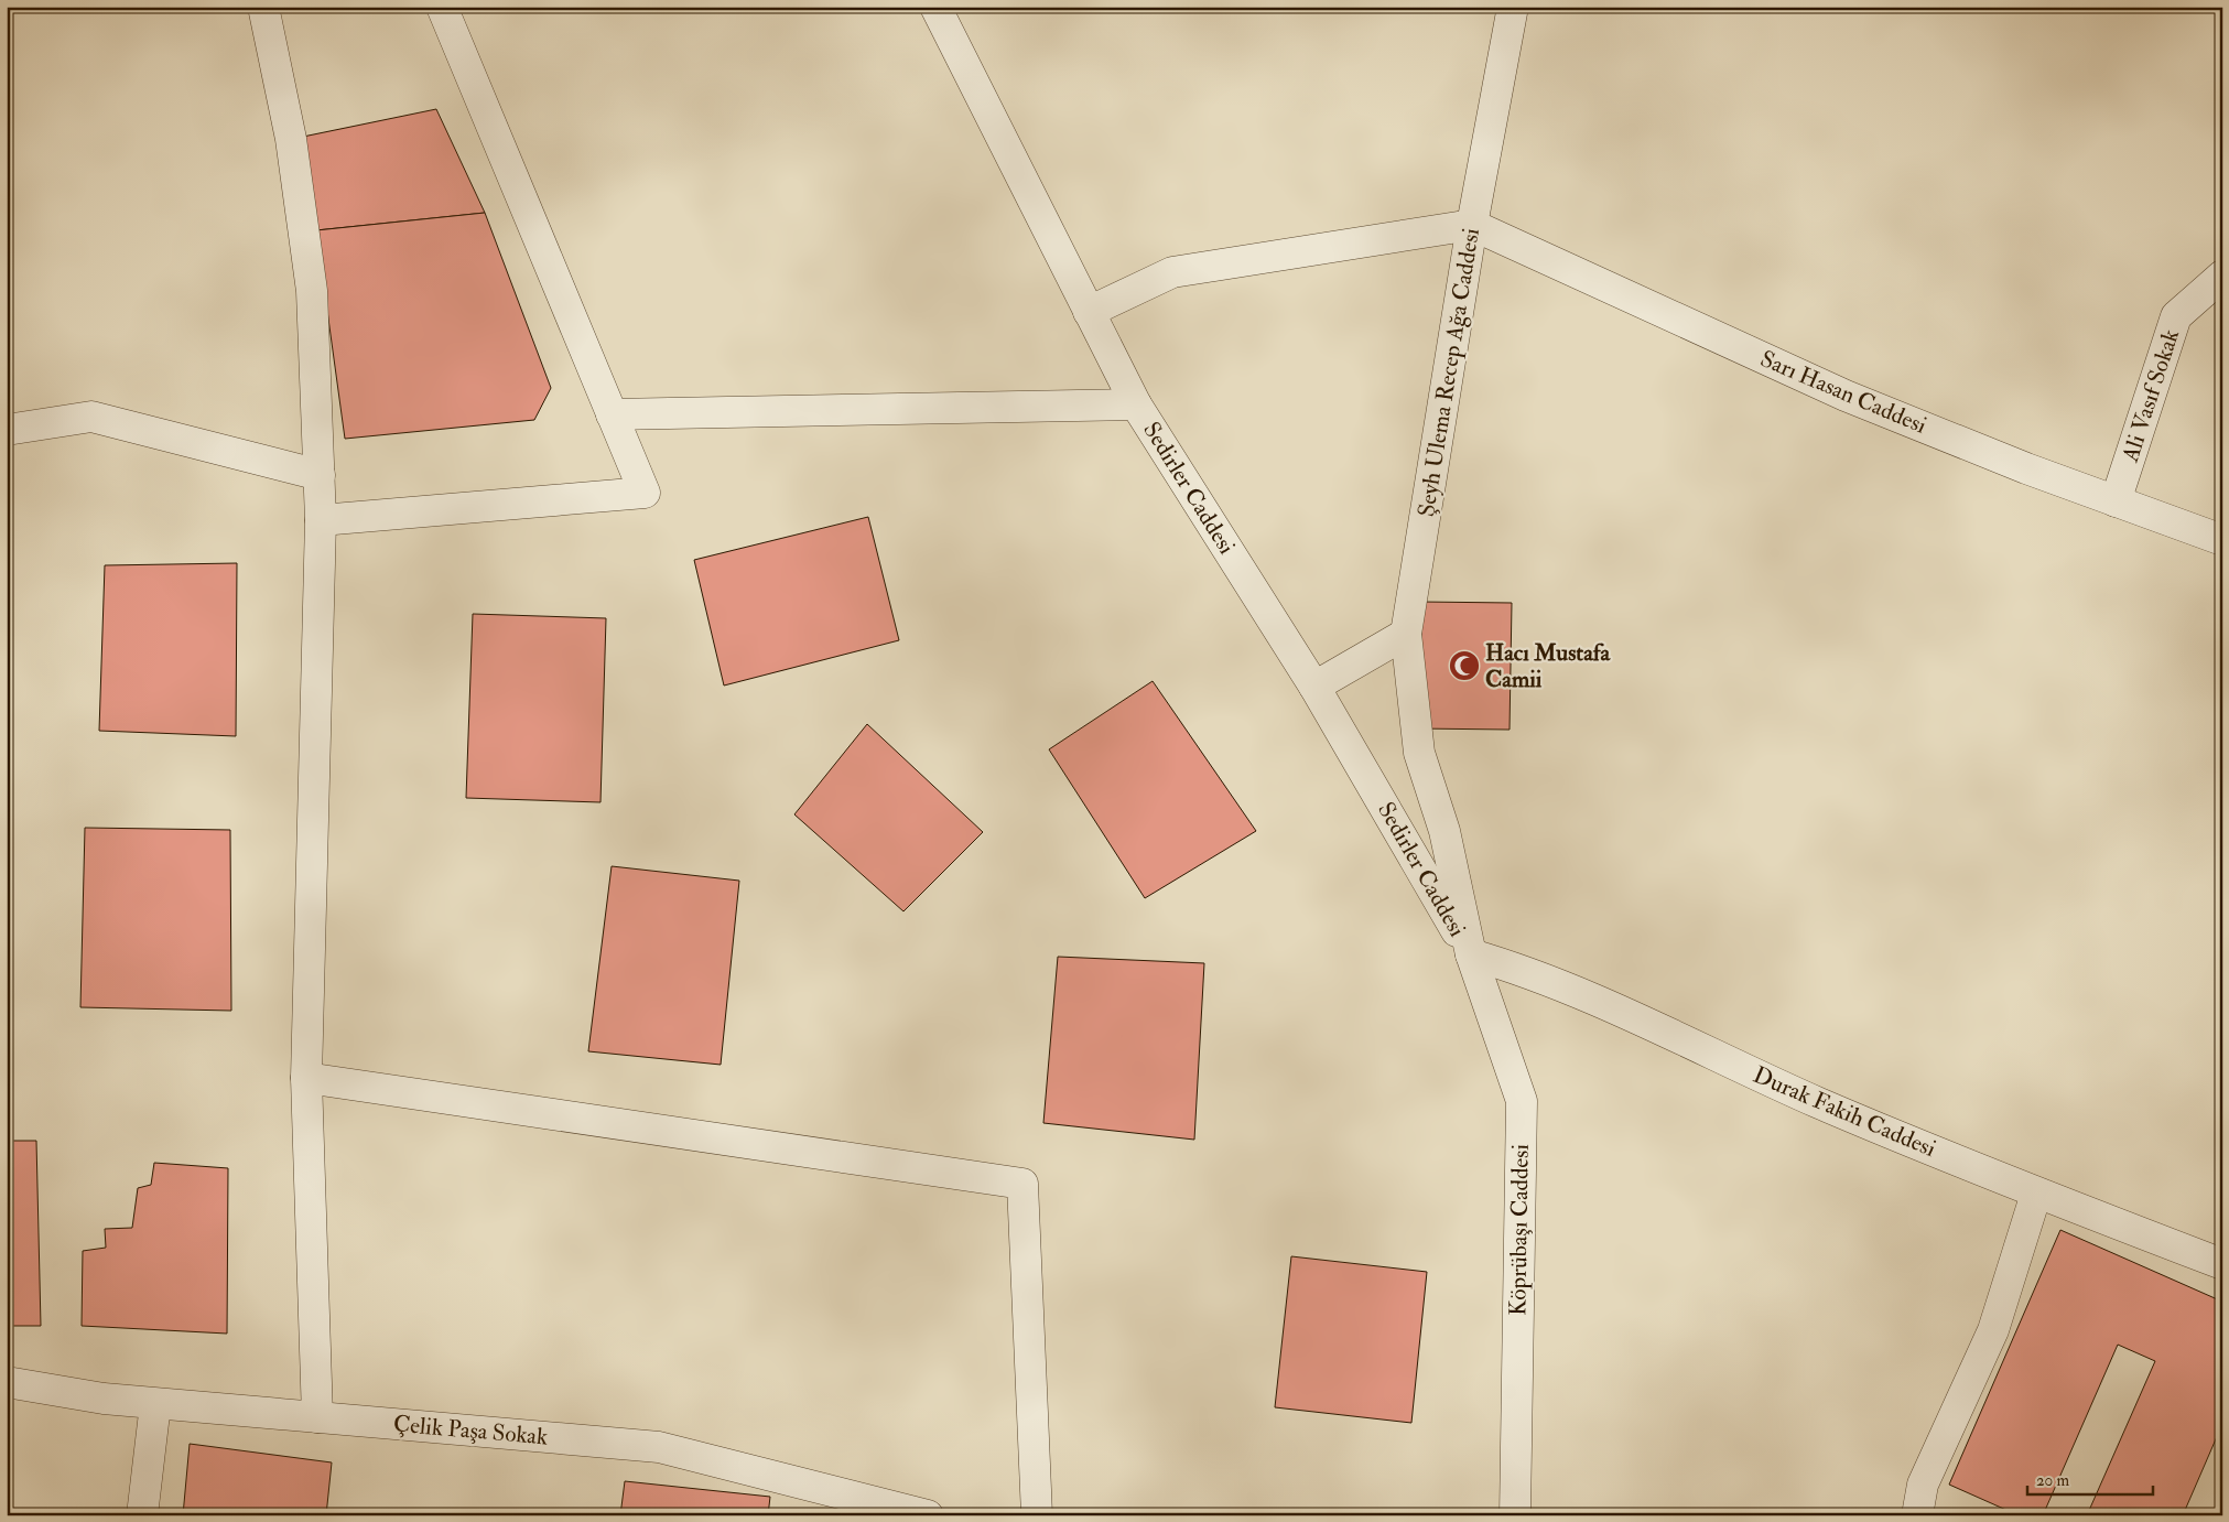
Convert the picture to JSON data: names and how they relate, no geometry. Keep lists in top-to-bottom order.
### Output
{
  "streets": {
    "street": [
      "Şeyh Ulema Recep Ağa Caddesi",
      "Sarı Hasan Caddesi",
      "Ali Vasıf Sokak",
      "Sedirler Caddesi",
      "Durak Fakih Caddesi",
      "Köprübaşı Caddesi",
      "Çelik Paşa Sokak"
    ]
  },
  "crossings": [
    ["Şeyh Ulema Recep Ağa Caddesi", "Sarı Hasan Caddesi"],
    ["Şeyh Ulema Recep Ağa Caddesi", "Sedirler Caddesi"],
    ["Şeyh Ulema Recep Ağa Caddesi", "Durak Fakih Caddesi"],
    ["Şeyh Ulema Recep Ağa Caddesi", "Köprübaşı Caddesi"],
    ["Sarı Hasan Caddesi", "Ali Vasıf Sokak"],
    ["Sedirler Caddesi", "Durak Fakih Caddesi"],
    ["Sedirler Caddesi", "Köprübaşı Caddesi"],
    ["Durak Fakih Caddesi", "Köprübaşı Caddesi"]
  ],
  "places": {
    "mosque": ["Hacı Mustafa Camii"]
  },
  "scale_bar": "20 m"
}
